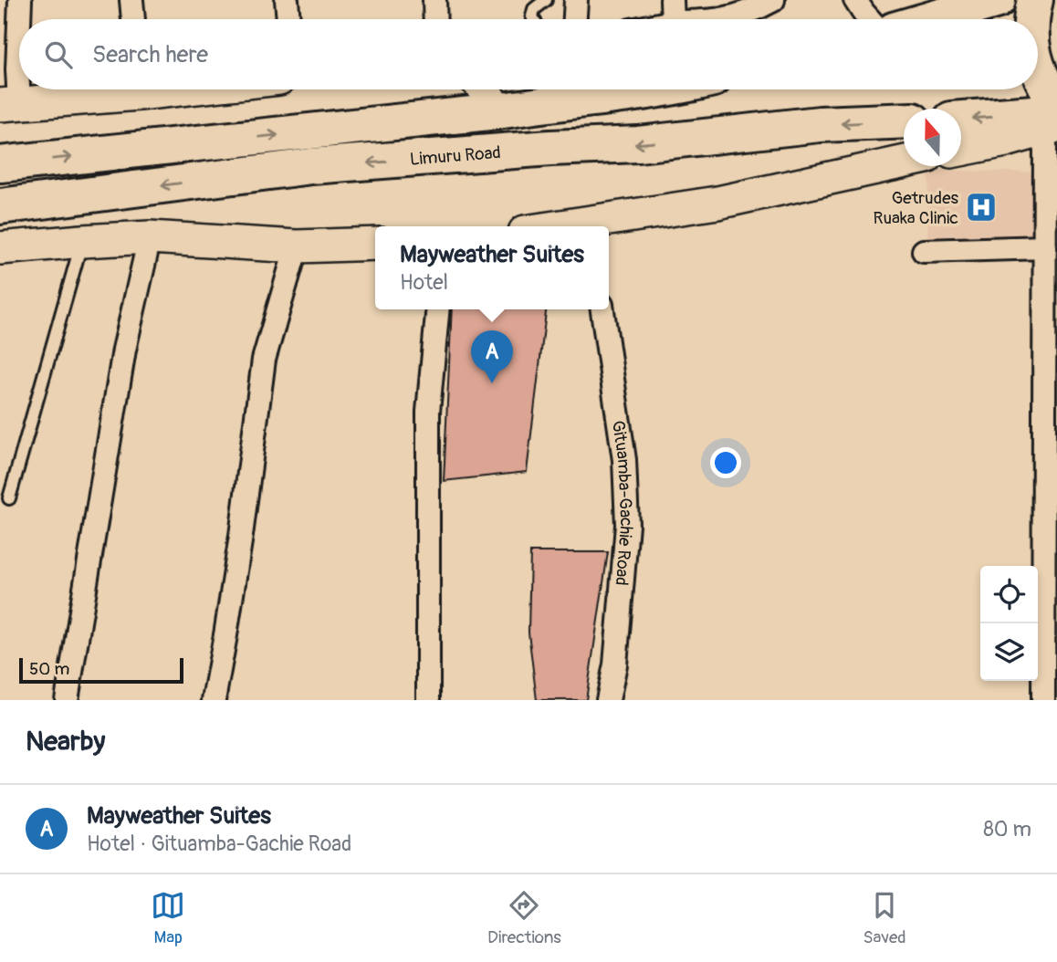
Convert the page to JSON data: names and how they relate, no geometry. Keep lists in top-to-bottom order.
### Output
{
  "streets": {
    "highway": ["Limuru Road"],
    "street": ["Gituamba-Gachie Road"]
  },
  "places": {
    "hospital": ["Getrudes Ruaka Clinic"]
  },
  "scale_bar": "50 m",
  "north": "top",
  "page": {
    "search": "Search here",
    "popup": ["Mayweather Suites", "Hotel"],
    "pins": "A",
    "scale": "50 m",
    "heading": "Nearby",
    "list": [
      {
        "mark": "A",
        "name": "Mayweather Suites",
        "note": "Hotel · Gituamba-Gachie Road",
        "value": "80 m"
      }
    ],
    "nav": ["Map", "Directions", "Saved"]
  }
}
